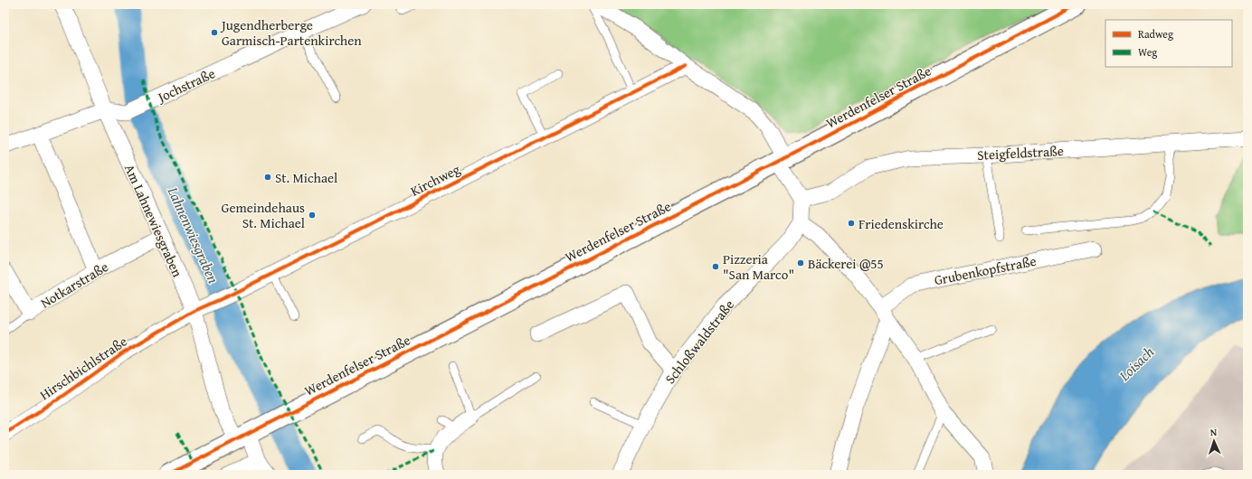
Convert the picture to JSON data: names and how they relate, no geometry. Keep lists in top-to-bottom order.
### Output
{
  "streets": {
    "street": [
      "Jochstraße",
      "Werdenfelser Straße",
      "Steigfeldstraße",
      "Kirchweg",
      "Am Lahnewiesgraben",
      "Grubenkopfstraße",
      "Notkarstraße",
      "Schloßwaldstraße",
      "Hirschbichlstraße"
    ]
  },
  "crossings": [
    ["Jochstraße", "Am Lahnewiesgraben"],
    ["Werdenfelser Straße", "Am Lahnewiesgraben"],
    ["Kirchweg", "Am Lahnewiesgraben"],
    ["Kirchweg", "Hirschbichlstraße"],
    ["Am Lahnewiesgraben", "Notkarstraße"],
    ["Am Lahnewiesgraben", "Hirschbichlstraße"]
  ],
  "water": ["Lahnenwiesgraben", "Loisach"],
  "places": [
    "Jugendherberge Garmisch-Partenkirchen",
    "St. Michael",
    "Gemeindehaus St. Michael",
    "Friedenskirche",
    "Bäckerei @55",
    "Pizzeria \"San Marco\""
  ],
  "legend": ["Radweg", "Weg"],
  "north": "top"
}
